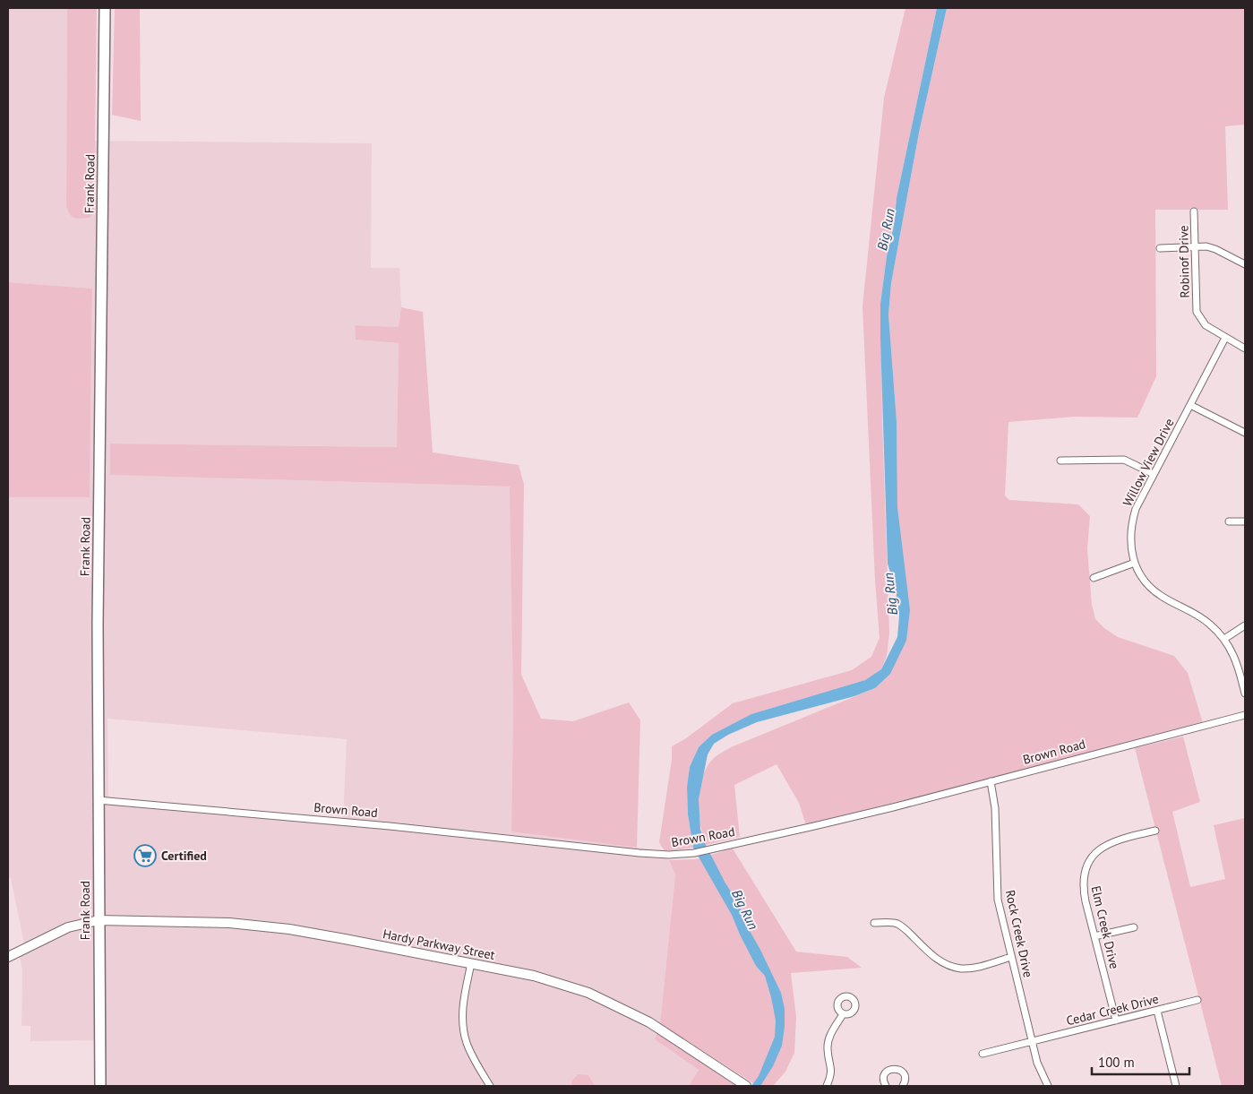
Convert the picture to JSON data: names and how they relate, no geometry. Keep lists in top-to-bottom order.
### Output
{
  "streets": {
    "main road": ["Frank Road", "Hardy Parkway Street"],
    "street": [
      "Robinof Drive",
      "Willow View Drive",
      "Brown Road",
      "Elm Creek Drive",
      "Rock Creek Drive",
      "Cedar Creek Drive"
    ]
  },
  "crossings": [
    ["Frank Road", "Brown Road"],
    ["Frank Road", "Hardy Parkway Street"],
    ["Robinof Drive", "Willow View Drive"],
    ["Brown Road", "Rock Creek Drive"],
    ["Elm Creek Drive", "Cedar Creek Drive"],
    ["Rock Creek Drive", "Cedar Creek Drive"]
  ],
  "water": ["Big Run"],
  "places": {
    "supermarket": ["Certified"]
  },
  "scale_bar": "100 m"
}
